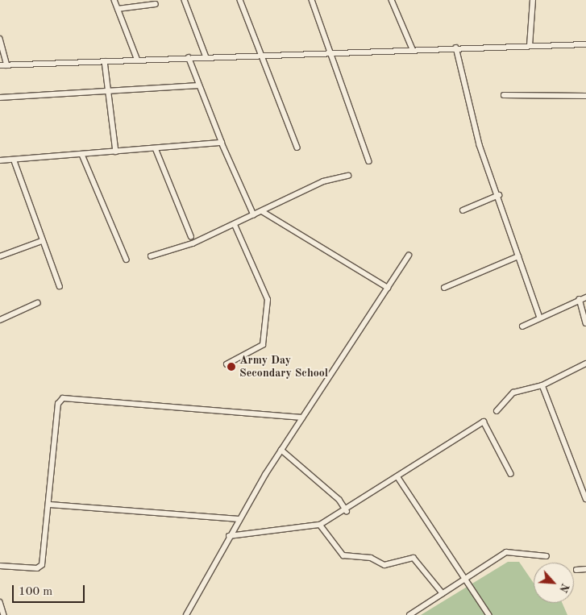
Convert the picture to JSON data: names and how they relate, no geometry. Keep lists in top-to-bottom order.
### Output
{
  "places": ["Army Day Secondary School"],
  "scale_bar": "100 m",
  "north": "bottom right"
}
